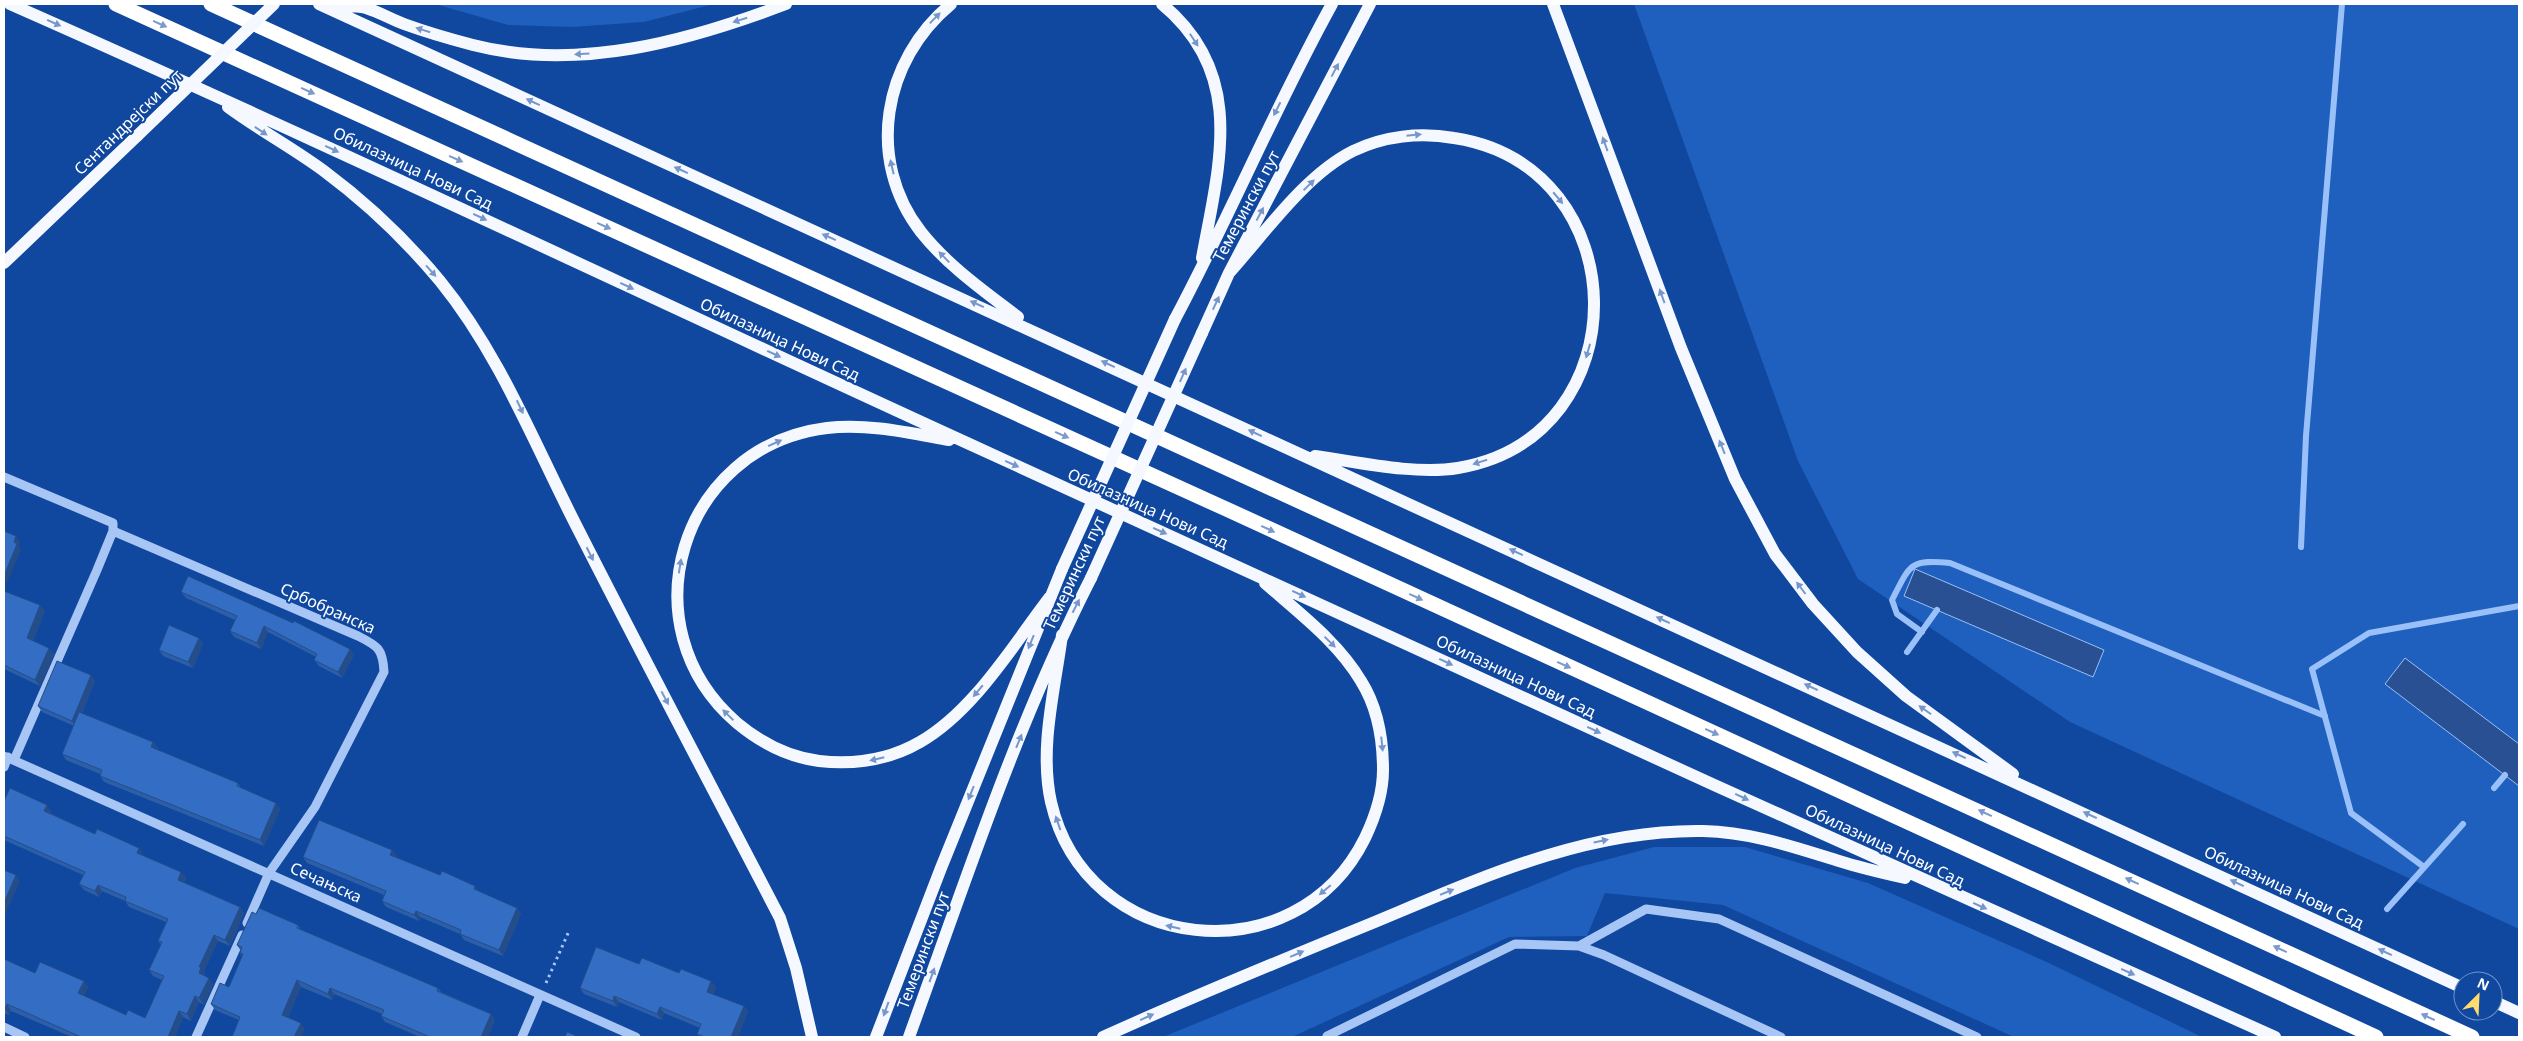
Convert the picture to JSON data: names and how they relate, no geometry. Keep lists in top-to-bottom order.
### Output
{
  "streets": {
    "main road": ["Сентандрејски пут", "Обилазница Нови Сад", "Темерински пут"],
    "street": ["Србобранска", "Сечањска"]
  },
  "crossings": [
    ["Србобранска", "Сечањска"]
  ],
  "north": "top right"
}
